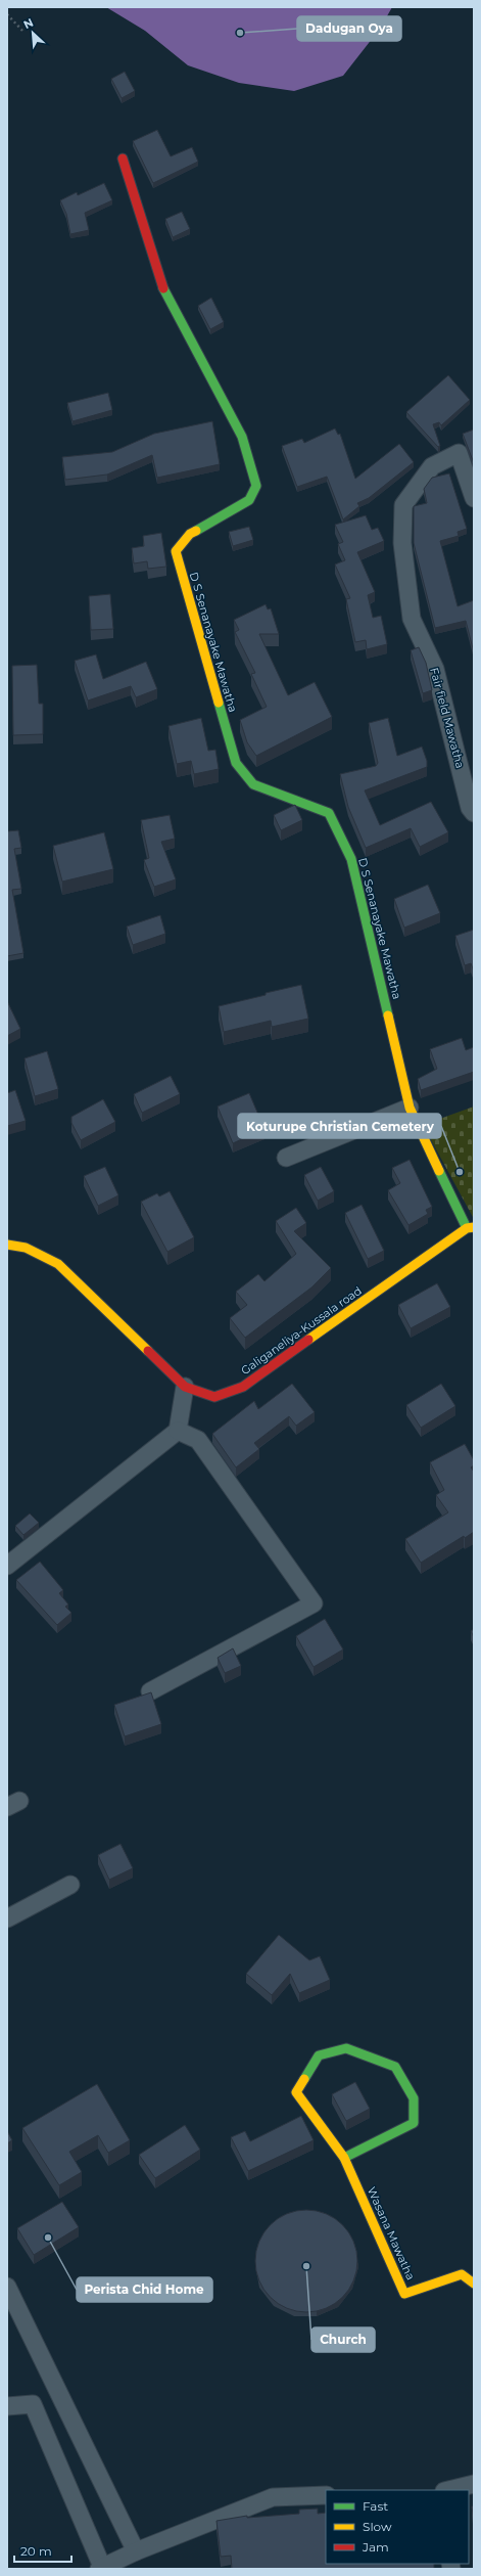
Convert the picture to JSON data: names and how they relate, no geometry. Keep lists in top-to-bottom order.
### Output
{
  "streets": {
    "street": [
      "D S Senanayake Mawatha",
      "Fair field Mawatha",
      "Galiganeliya-Kussala road",
      "Wasana Mawatha"
    ]
  },
  "crossings": [
    ["D S Senanayake Mawatha", "Galiganeliya-Kussala road"]
  ],
  "places": [
    "Dadugan Oya",
    "Koturupe Christian Cemetery",
    "Perista Chid Home",
    "Church"
  ],
  "legend": ["Fast", "Slow", "Jam"],
  "scale_bar": "20 m",
  "north": "top left"
}
